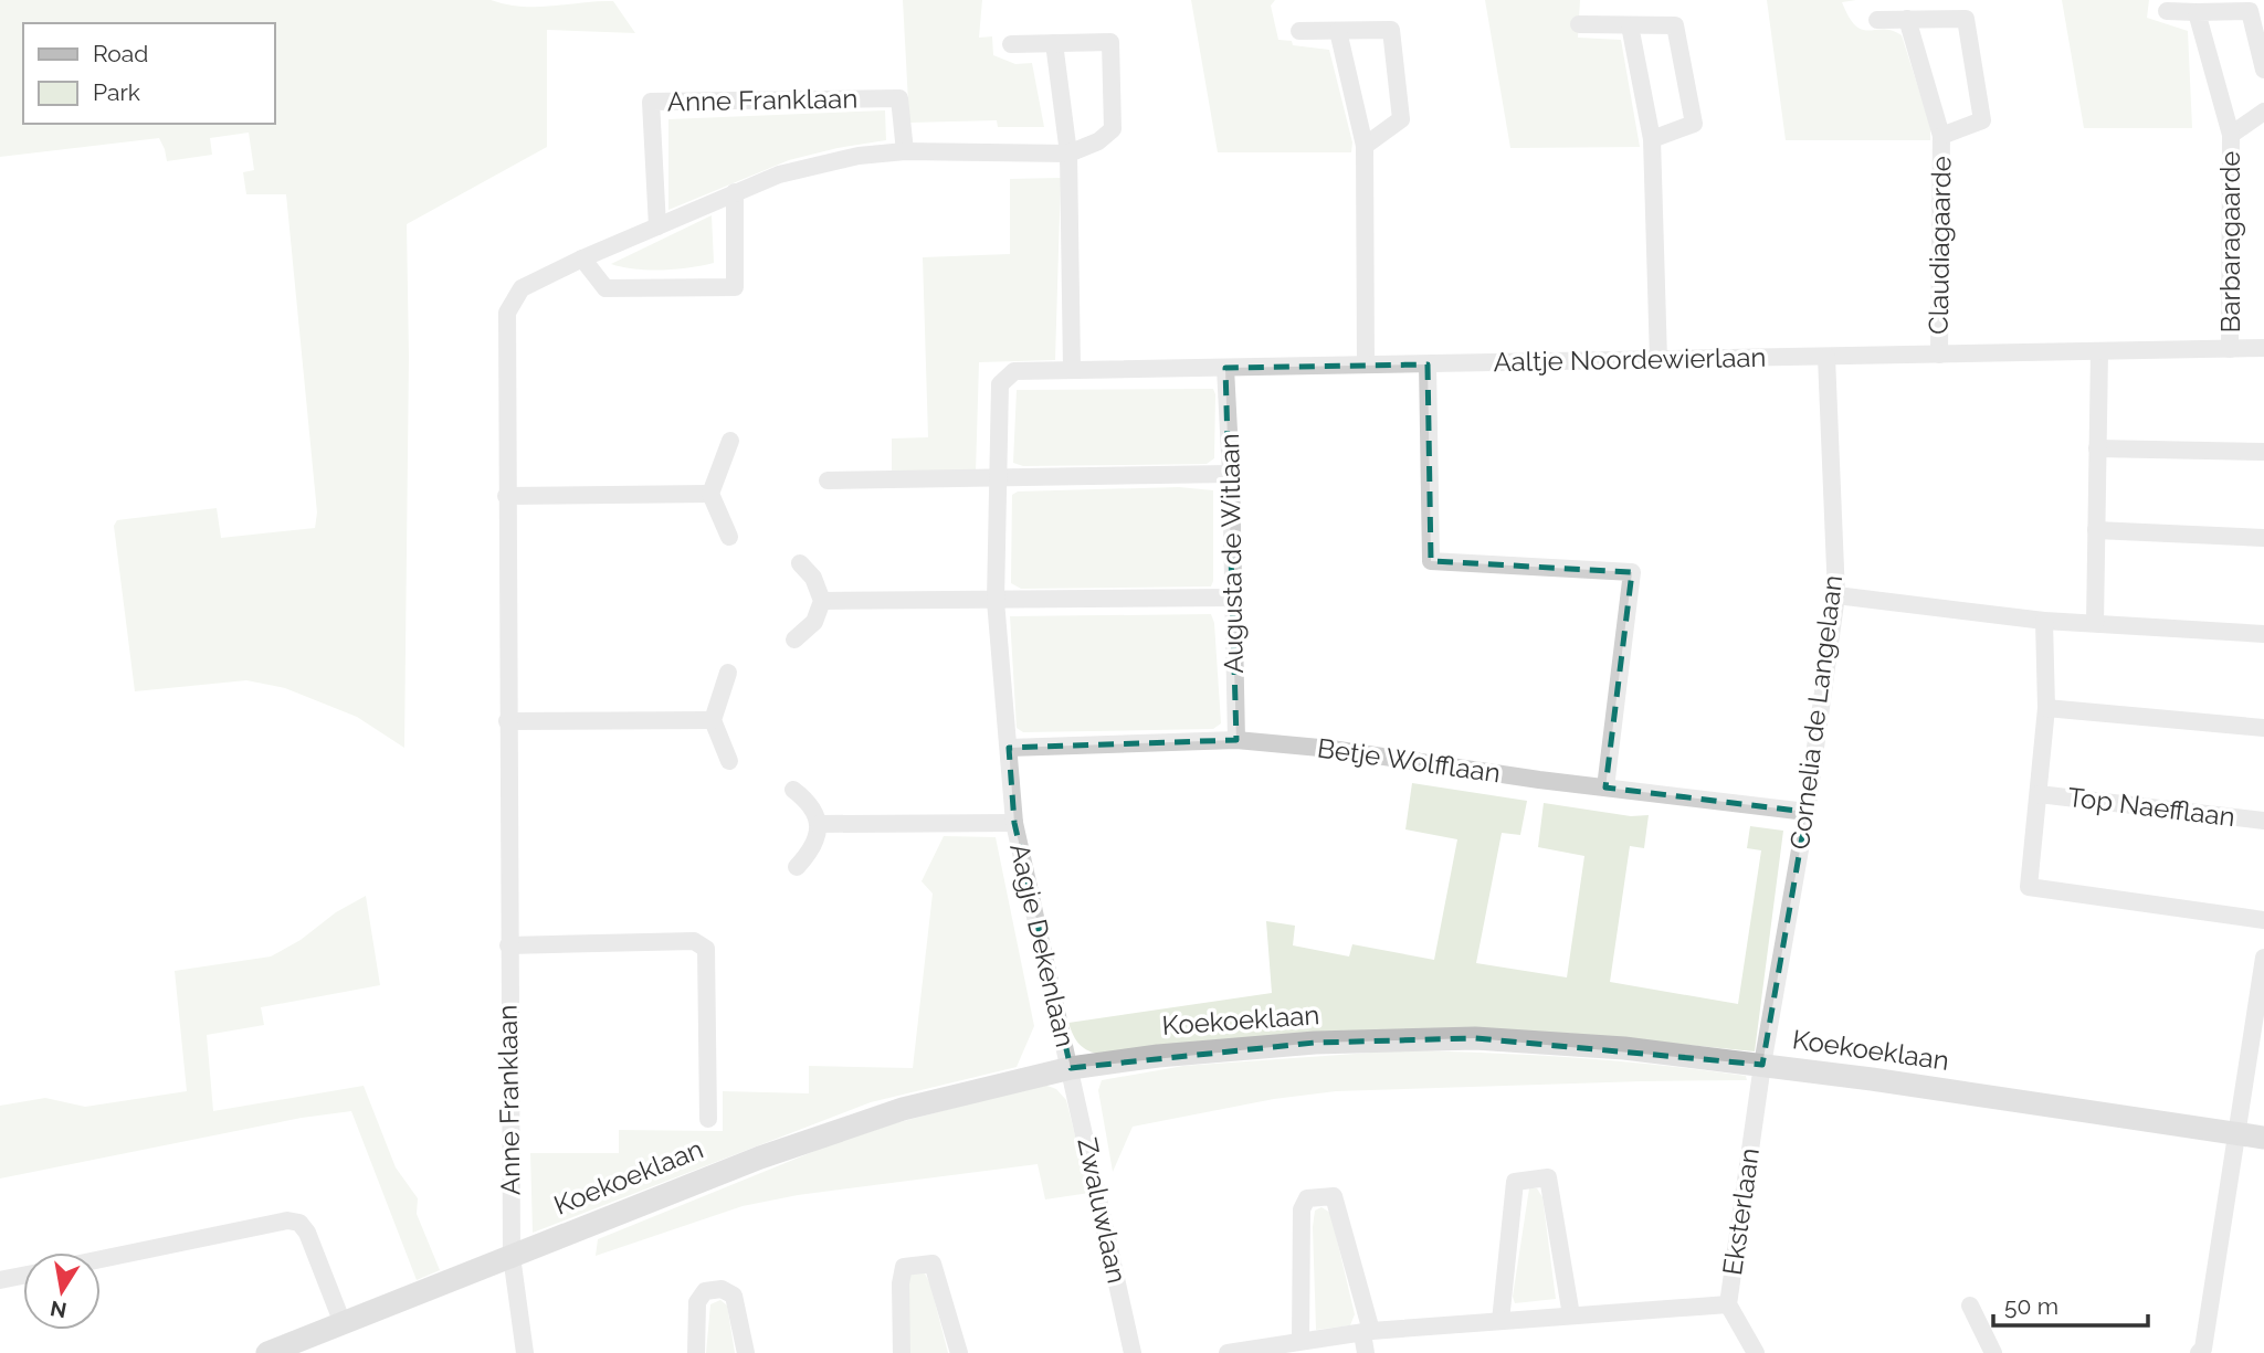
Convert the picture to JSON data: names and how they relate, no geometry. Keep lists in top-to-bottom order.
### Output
{
  "streets": {
    "street": [
      "Anne Franklaan",
      "Barbaragaarde",
      "Claudiagaarde",
      "Aaltje Noordewierlaan",
      "Augusta de Witlaan",
      "Cornelia de Langelaan",
      "Betje Wolfflaan",
      "Top Naefflaan",
      "Aagje Dekenlaan",
      "Koekoeklaan",
      "Zwaluwlaan",
      "Eksterlaan"
    ]
  },
  "crossings": [
    ["Anne Franklaan", "Koekoeklaan"],
    ["Barbaragaarde", "Aaltje Noordewierlaan"],
    ["Claudiagaarde", "Aaltje Noordewierlaan"],
    ["Aaltje Noordewierlaan", "Augusta de Witlaan"],
    ["Aaltje Noordewierlaan", "Cornelia de Langelaan"],
    ["Aaltje Noordewierlaan", "Aagje Dekenlaan"],
    ["Augusta de Witlaan", "Betje Wolfflaan"],
    ["Cornelia de Langelaan", "Betje Wolfflaan"],
    ["Cornelia de Langelaan", "Koekoeklaan"],
    ["Cornelia de Langelaan", "Eksterlaan"],
    ["Betje Wolfflaan", "Aagje Dekenlaan"],
    ["Aagje Dekenlaan", "Koekoeklaan"],
    ["Aagje Dekenlaan", "Zwaluwlaan"],
    ["Koekoeklaan", "Zwaluwlaan"],
    ["Koekoeklaan", "Eksterlaan"]
  ],
  "legend": ["Road", "Park"],
  "scale_bar": "50 m",
  "north": "bottom"
}
